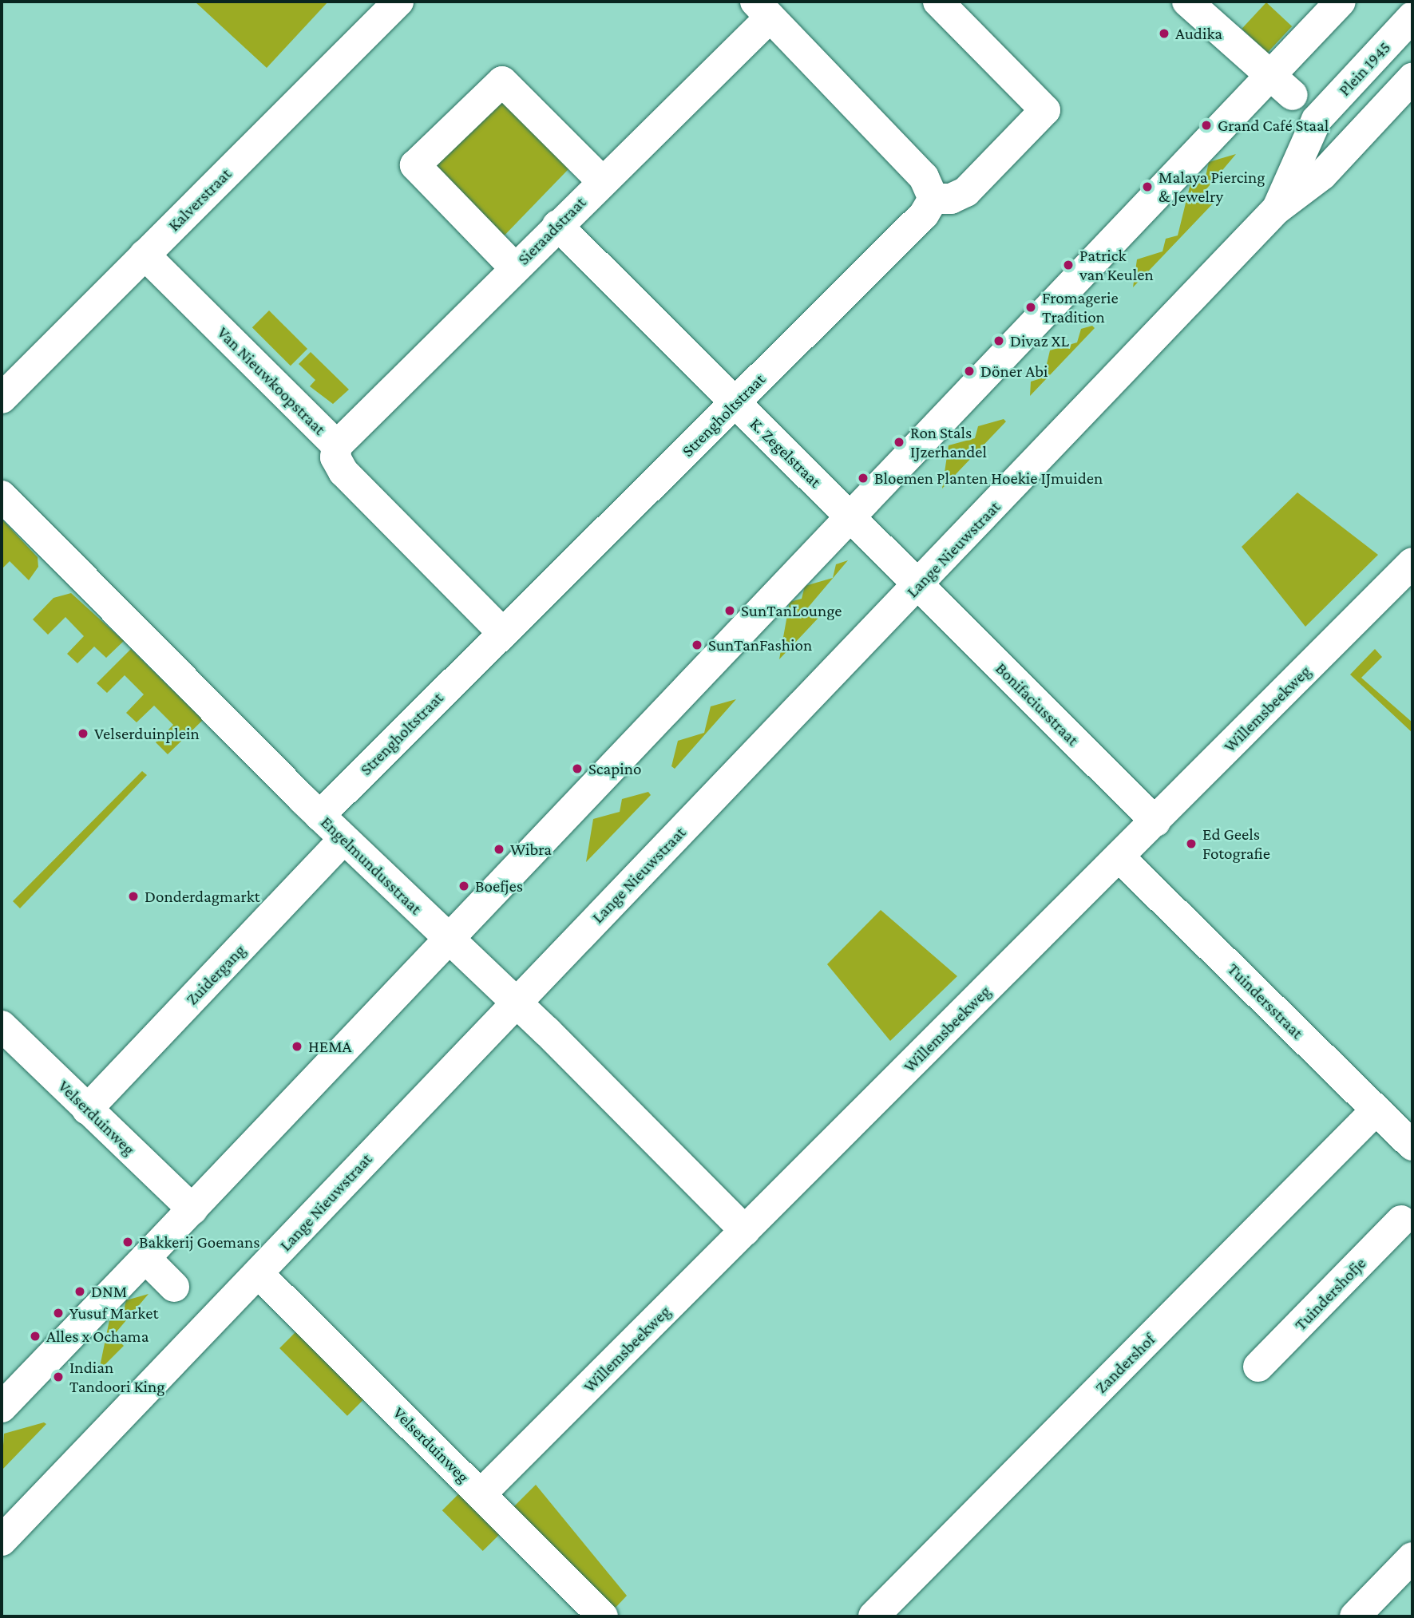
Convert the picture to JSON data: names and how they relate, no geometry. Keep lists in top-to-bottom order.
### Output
{
  "streets": {
    "street": [
      "Plein 1945",
      "Kalverstraat",
      "Sieraadstraat",
      "Van Nieuwkoopstraat",
      "Strengholtstraat",
      "K. Zegelstraat",
      "Lange Nieuwstraat",
      "Bonifaciusstraat",
      "Willemsbeekweg",
      "Engelmundusstraat",
      "Zuidergang",
      "Tuindersstraat",
      "Velserduinweg",
      "Tuindershofje",
      "Zandershof"
    ]
  },
  "crossings": [
    ["Plein 1945", "Lange Nieuwstraat"],
    ["Kalverstraat", "Van Nieuwkoopstraat"],
    ["Sieraadstraat", "Van Nieuwkoopstraat"],
    ["Sieraadstraat", "K. Zegelstraat"],
    ["Van Nieuwkoopstraat", "Strengholtstraat"],
    ["Strengholtstraat", "K. Zegelstraat"],
    ["Strengholtstraat", "Engelmundusstraat"],
    ["K. Zegelstraat", "Lange Nieuwstraat"],
    ["K. Zegelstraat", "Bonifaciusstraat"],
    ["Lange Nieuwstraat", "Bonifaciusstraat"],
    ["Lange Nieuwstraat", "Engelmundusstraat"],
    ["Lange Nieuwstraat", "Velserduinweg"],
    ["Bonifaciusstraat", "Willemsbeekweg"],
    ["Willemsbeekweg", "Engelmundusstraat"],
    ["Willemsbeekweg", "Tuindersstraat"],
    ["Willemsbeekweg", "Velserduinweg"],
    ["Engelmundusstraat", "Zuidergang"],
    ["Zuidergang", "Velserduinweg"],
    ["Tuindersstraat", "Zandershof"]
  ],
  "places": [
    "Audika",
    "Grand Café Staal",
    "Malaya Piercing & Jewelry",
    "Patrick van Keulen",
    "Fromagerie Tradition",
    "Divaz XL",
    "Döner Abi",
    "Ron Stals IJzerhandel",
    "Bloemen Planten Hoekie IJmuiden",
    "SunTanLounge",
    "SunTanFashion",
    "Velserduinplein",
    "Scapino",
    "Ed Geels Fotografie",
    "Wibra",
    "Boefjes",
    "Donderdagmarkt",
    "HEMA",
    "Bakkerij Goemans",
    "DNM",
    "Yusuf Market",
    "Alles x Ochama",
    "Indian Tandoori King"
  ]
}
